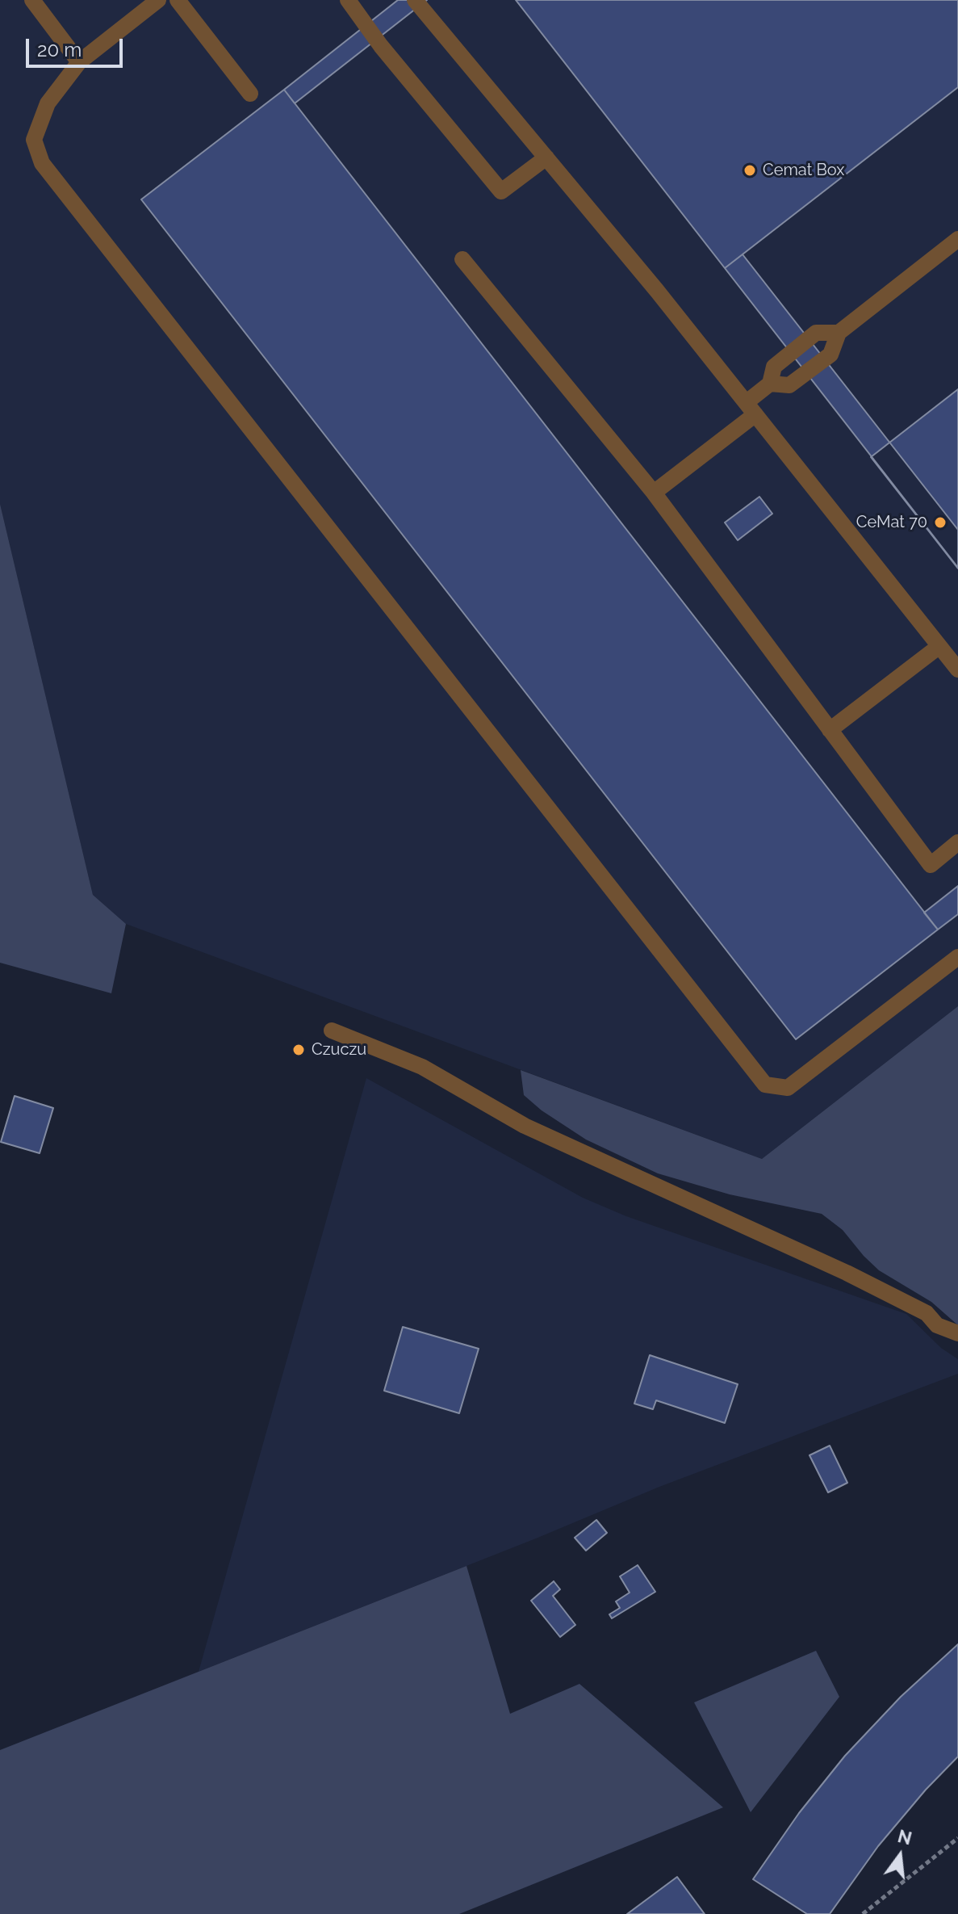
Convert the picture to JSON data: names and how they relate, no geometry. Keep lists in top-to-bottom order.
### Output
{
  "places": ["Cemat Box", "CeMat 70", "Czuczu"],
  "scale_bar": "20 m",
  "north": "top"
}
